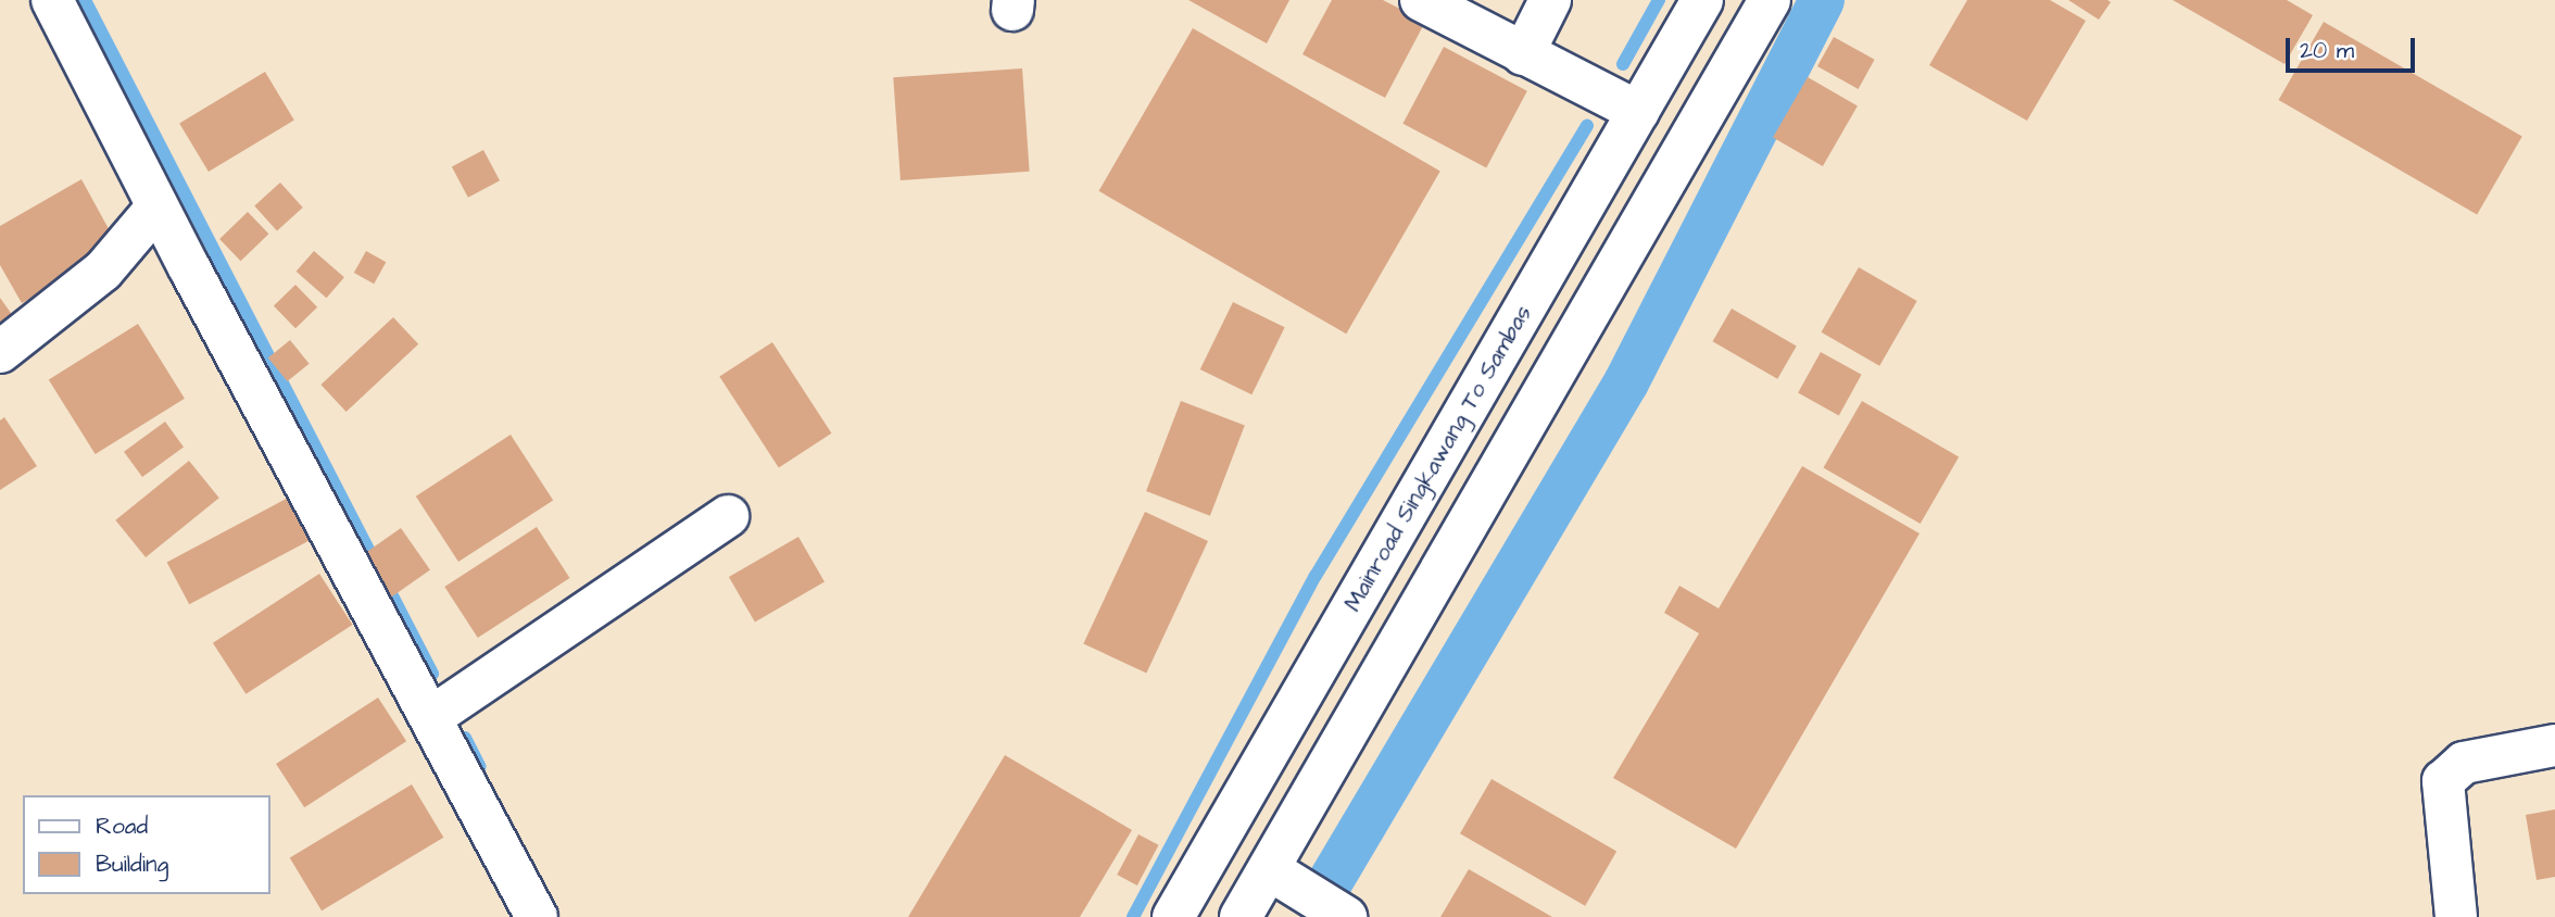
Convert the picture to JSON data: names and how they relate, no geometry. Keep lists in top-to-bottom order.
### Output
{
  "streets": {
    "main road": ["Mainroad Singkawang To Sambas"]
  },
  "legend": ["Road", "Building"],
  "scale_bar": "20 m"
}
